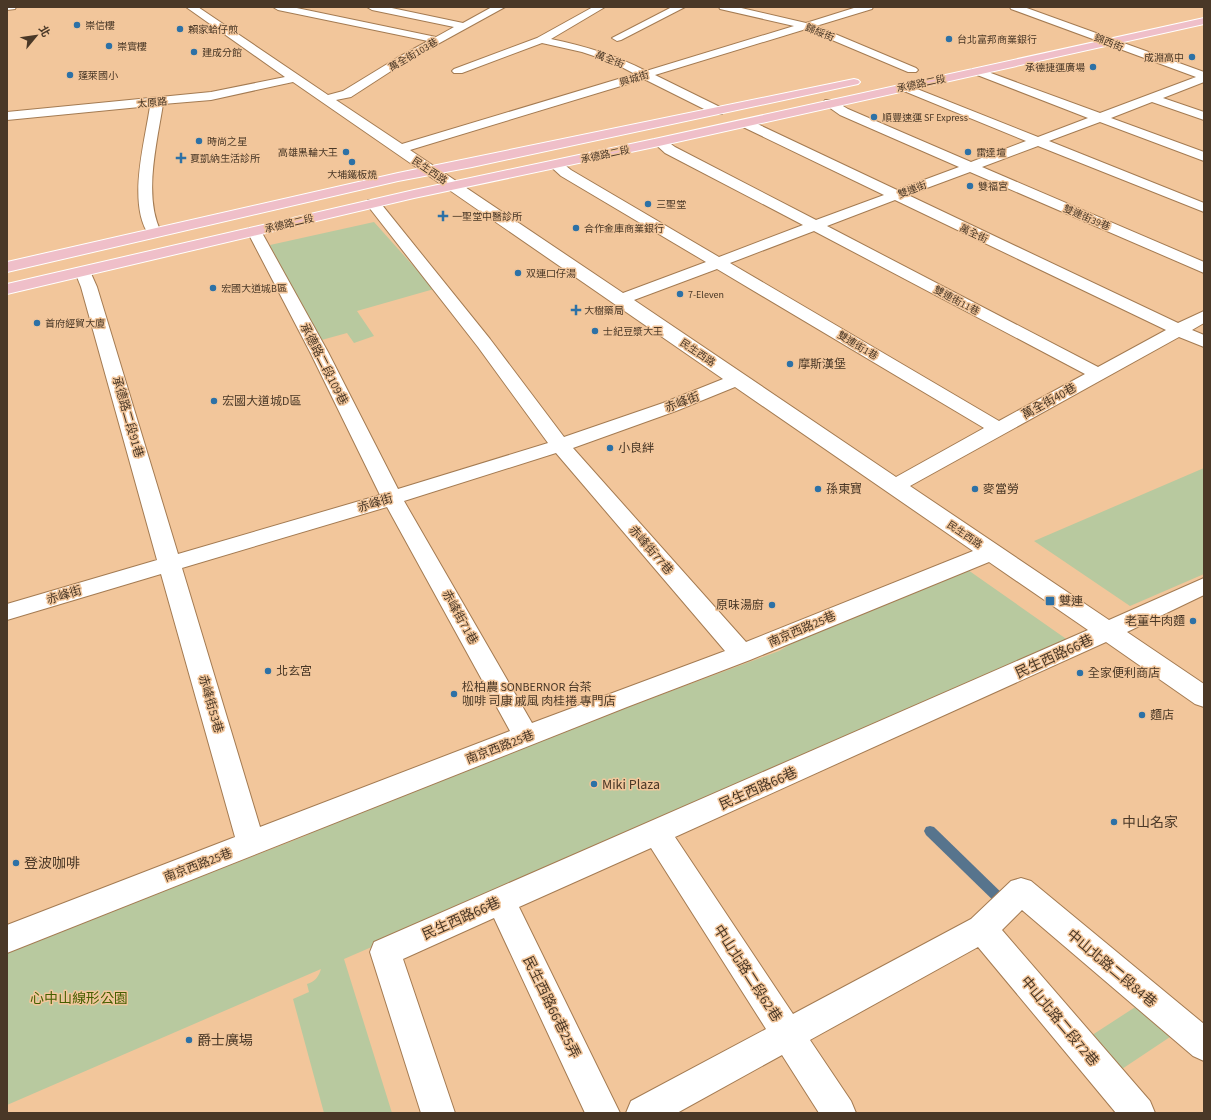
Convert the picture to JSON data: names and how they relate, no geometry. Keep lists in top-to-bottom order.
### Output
{
  "streets": {
    "main road": ["承德路二段"],
    "street": [
      "歸綏街",
      "錦西街",
      "萬全街103巷",
      "萬全街",
      "興城街",
      "太原路",
      "民生西路",
      "雙連街",
      "雙連街39巷",
      "雙連街11巷",
      "雙連街1巷",
      "承德路二段109巷",
      "萬全街40巷",
      "赤峰街",
      "承德路二段91巷",
      "赤峰街77巷",
      "赤峰街71巷",
      "南京西路25巷",
      "民生西路66巷",
      "赤峰街53巷",
      "中山北路二段84巷",
      "中山北路二段62巷",
      "民生西路66巷25弄",
      "中山北路二段72巷"
    ]
  },
  "crossings": [
    ["歸綏街", "興城街"],
    ["歸綏街", "承德路二段"],
    ["錦西街", "承德路二段"],
    ["錦西街", "雙連街"],
    ["萬全街103巷", "民生西路"],
    ["萬全街", "興城街"],
    ["萬全街", "承德路二段"],
    ["萬全街", "雙連街"],
    ["萬全街", "萬全街40巷"],
    ["興城街", "民生西路"],
    ["承德路二段", "民生西路"],
    ["承德路二段", "雙連街39巷"],
    ["承德路二段", "雙連街11巷"],
    ["承德路二段", "雙連街1巷"],
    ["承德路二段", "承德路二段109巷"],
    ["承德路二段", "承德路二段91巷"],
    ["承德路二段", "赤峰街77巷"],
    ["太原路", "民生西路"],
    ["民生西路", "雙連街"],
    ["民生西路", "萬全街40巷"],
    ["民生西路", "赤峰街"],
    ["民生西路", "南京西路25巷"],
    ["民生西路", "民生西路66巷"],
    ["雙連街", "雙連街39巷"],
    ["雙連街", "雙連街11巷"],
    ["雙連街", "雙連街1巷"],
    ["雙連街11巷", "萬全街40巷"],
    ["雙連街1巷", "萬全街40巷"],
    ["承德路二段109巷", "赤峰街"],
    ["承德路二段109巷", "赤峰街71巷"],
    ["赤峰街", "承德路二段91巷"],
    ["赤峰街", "赤峰街77巷"],
    ["赤峰街", "赤峰街71巷"],
    ["赤峰街", "赤峰街53巷"],
    ["承德路二段91巷", "赤峰街53巷"],
    ["赤峰街77巷", "南京西路25巷"],
    ["赤峰街71巷", "南京西路25巷"],
    ["南京西路25巷", "赤峰街53巷"],
    ["民生西路66巷", "中山北路二段62巷"],
    ["民生西路66巷", "民生西路66巷25弄"],
    ["中山北路二段84巷", "中山北路二段72巷"]
  ],
  "parks": ["心中山線形公園"],
  "places": {
    "other": [
      "崇信樓",
      "賴家蛤仔煎",
      "台北富邦商業銀行",
      "崇實樓",
      "建成分館",
      "成淵高中",
      "承德捷運廣場",
      "蓬萊國小",
      "順豐速運 SF Express",
      "時尚之星",
      "高雄黑輪大王",
      "雷達壇",
      "大埔鐵板燒",
      "雙福宮",
      "三聖堂",
      "合作金庫商業銀行",
      "双連口仔湯",
      "宏國大道城B區",
      "7-Eleven",
      "首府經貿大廈",
      "士紀豆漿大王",
      "摩斯漢堡",
      "宏國大道城D區",
      "小良絆",
      "孫東寶",
      "麥當勞",
      "原味湯廚",
      "老董牛肉麵",
      "北玄宮",
      "全家便利商店",
      "松柏農 SONBERNOR 台茶 咖啡 司康 戚風 肉桂捲 專門店",
      "麵店",
      "Miki Plaza",
      "中山名家",
      "登波咖啡",
      "爵士廣場"
    ],
    "health": ["夏凱納生活診所", "一聖堂中醫診所", "大樹藥局"],
    "transit": ["雙連"]
  },
  "north": "top right"
}
